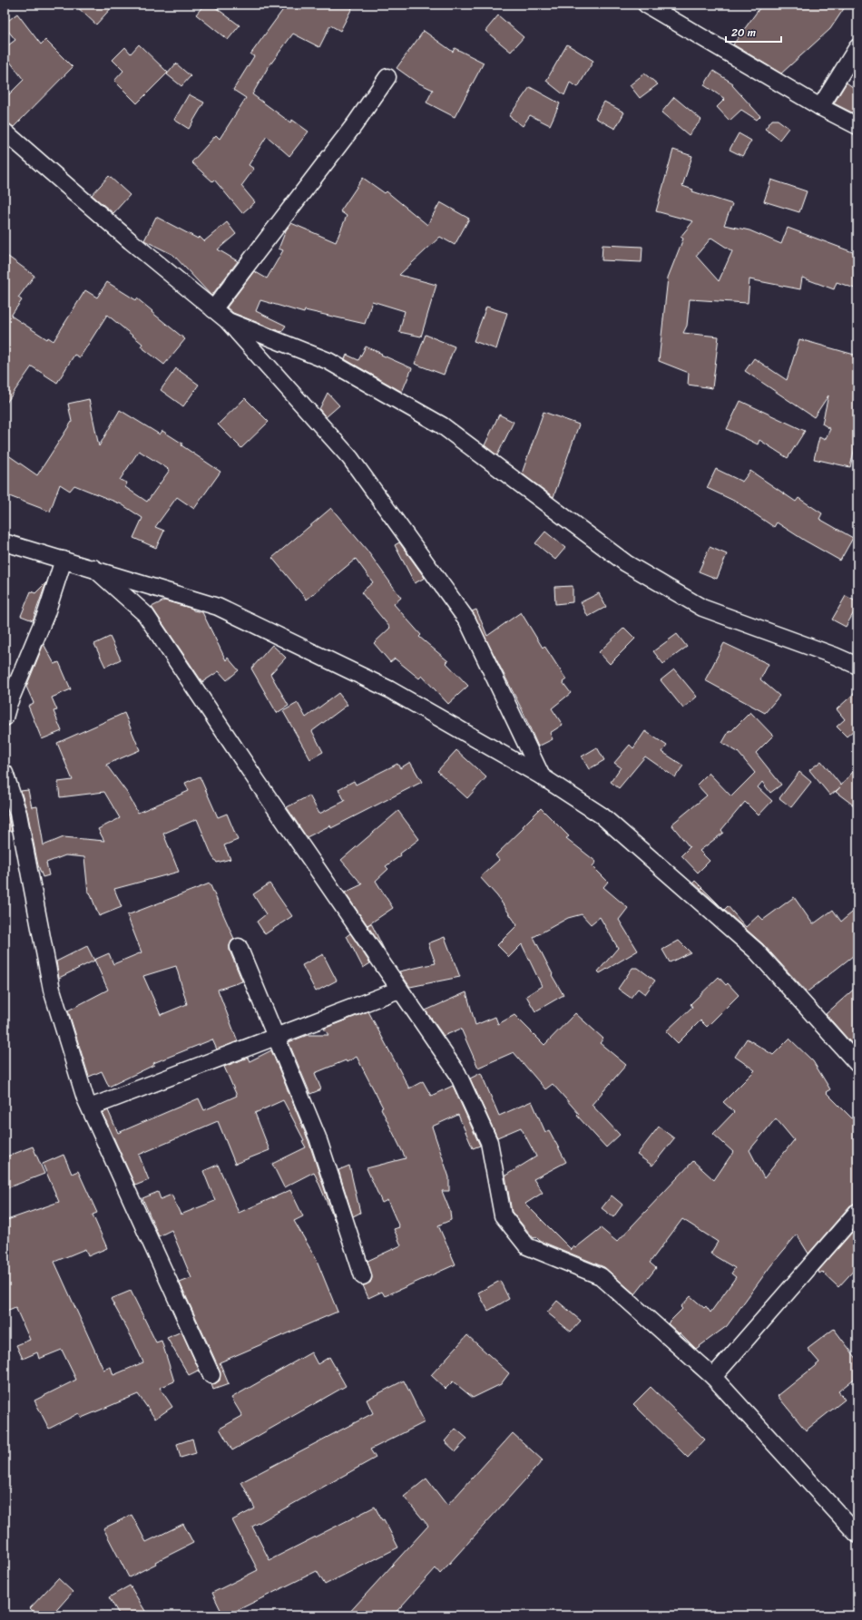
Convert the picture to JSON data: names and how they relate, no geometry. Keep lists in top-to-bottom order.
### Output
{
  "scale_bar": "20 m"
}
